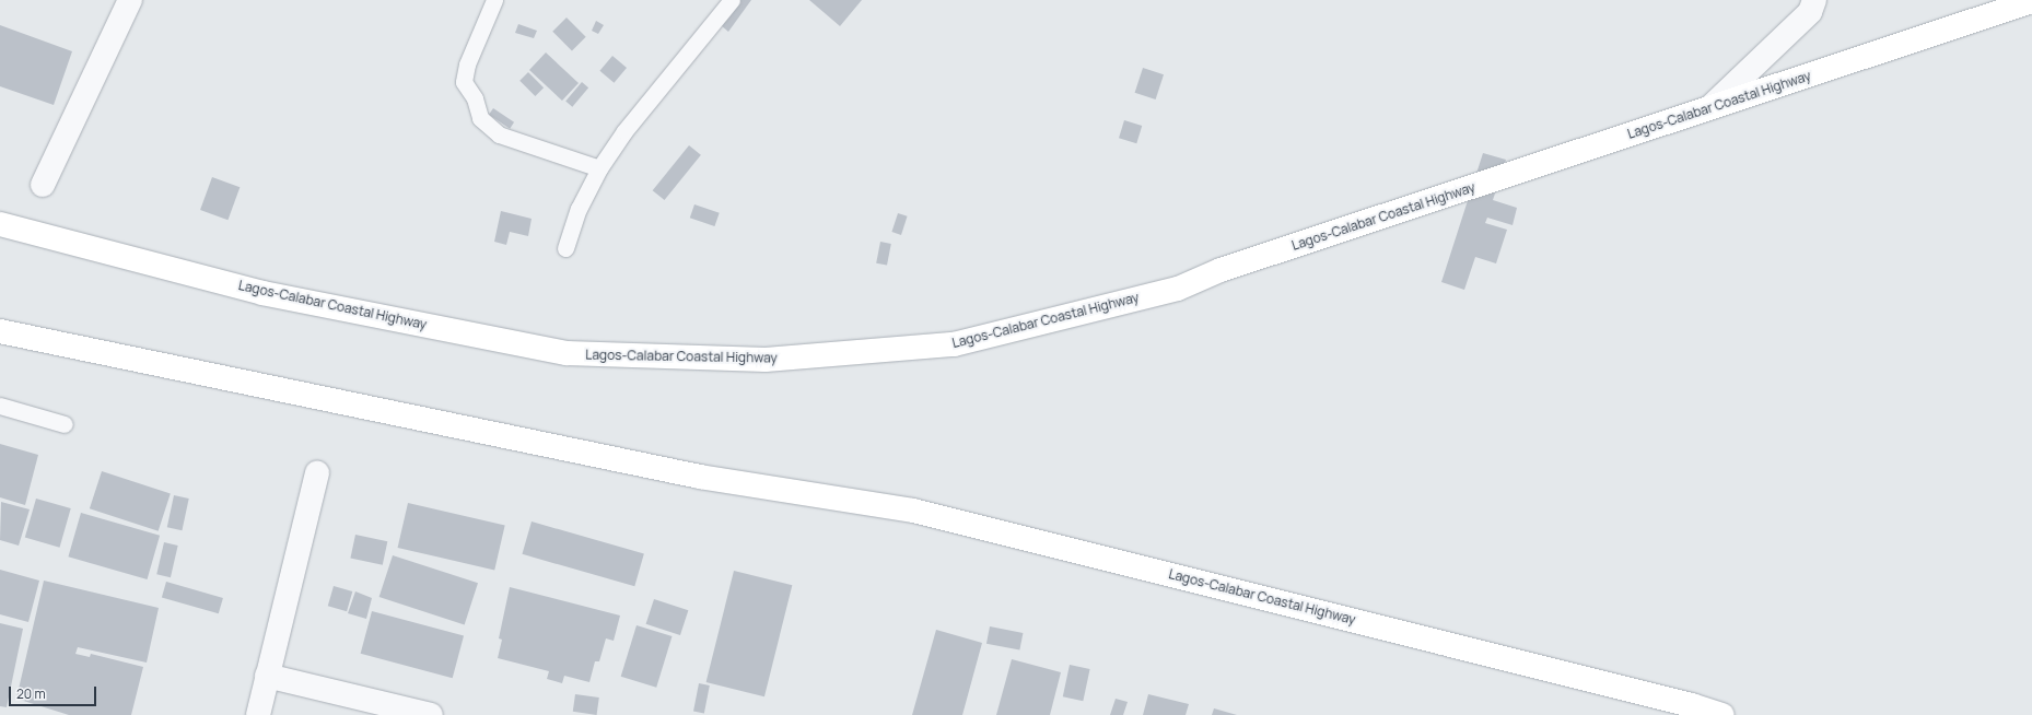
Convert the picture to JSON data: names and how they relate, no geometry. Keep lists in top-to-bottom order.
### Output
{
  "streets": {
    "highway": ["Lagos-Calabar Coastal Highway"]
  },
  "scale_bar": "20 m"
}
